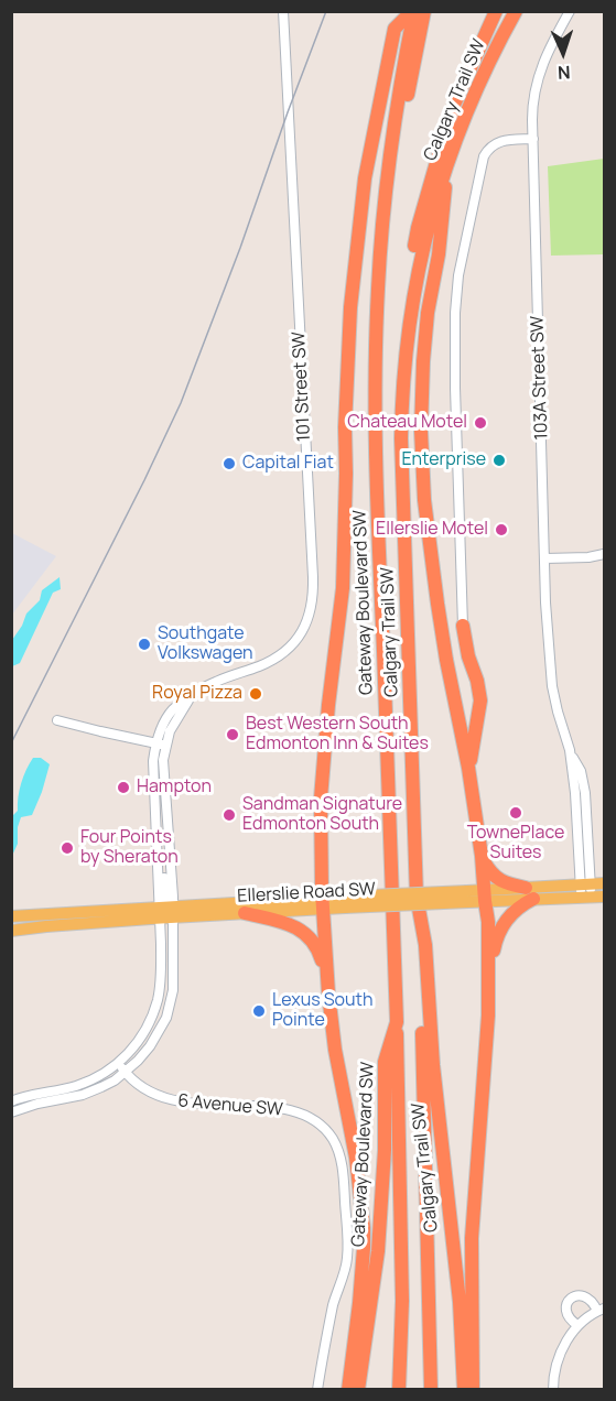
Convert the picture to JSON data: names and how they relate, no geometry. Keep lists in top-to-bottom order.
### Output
{
  "streets": {
    "highway": ["Calgary Trail SW", "Gateway Boulevard SW"],
    "main road": ["Ellerslie Road SW"],
    "street": ["103A Street SW", "101 Street SW", "6 Avenue SW"]
  },
  "crossings": [
    ["103A Street SW", "Ellerslie Road SW"],
    ["101 Street SW", "Ellerslie Road SW"]
  ],
  "places": [
    "Chateau Motel",
    "Enterprise",
    "Capital Fiat",
    "Ellerslie Motel",
    "Southgate Volkswagen",
    "Royal Pizza",
    "Best Western South Edmonton Inn & Suites",
    "Hampton",
    "TownePlace Suites",
    "Sandman Signature Edmonton South",
    "Four Points by Sheraton",
    "Lexus South Pointe"
  ],
  "north": "bottom"
}
